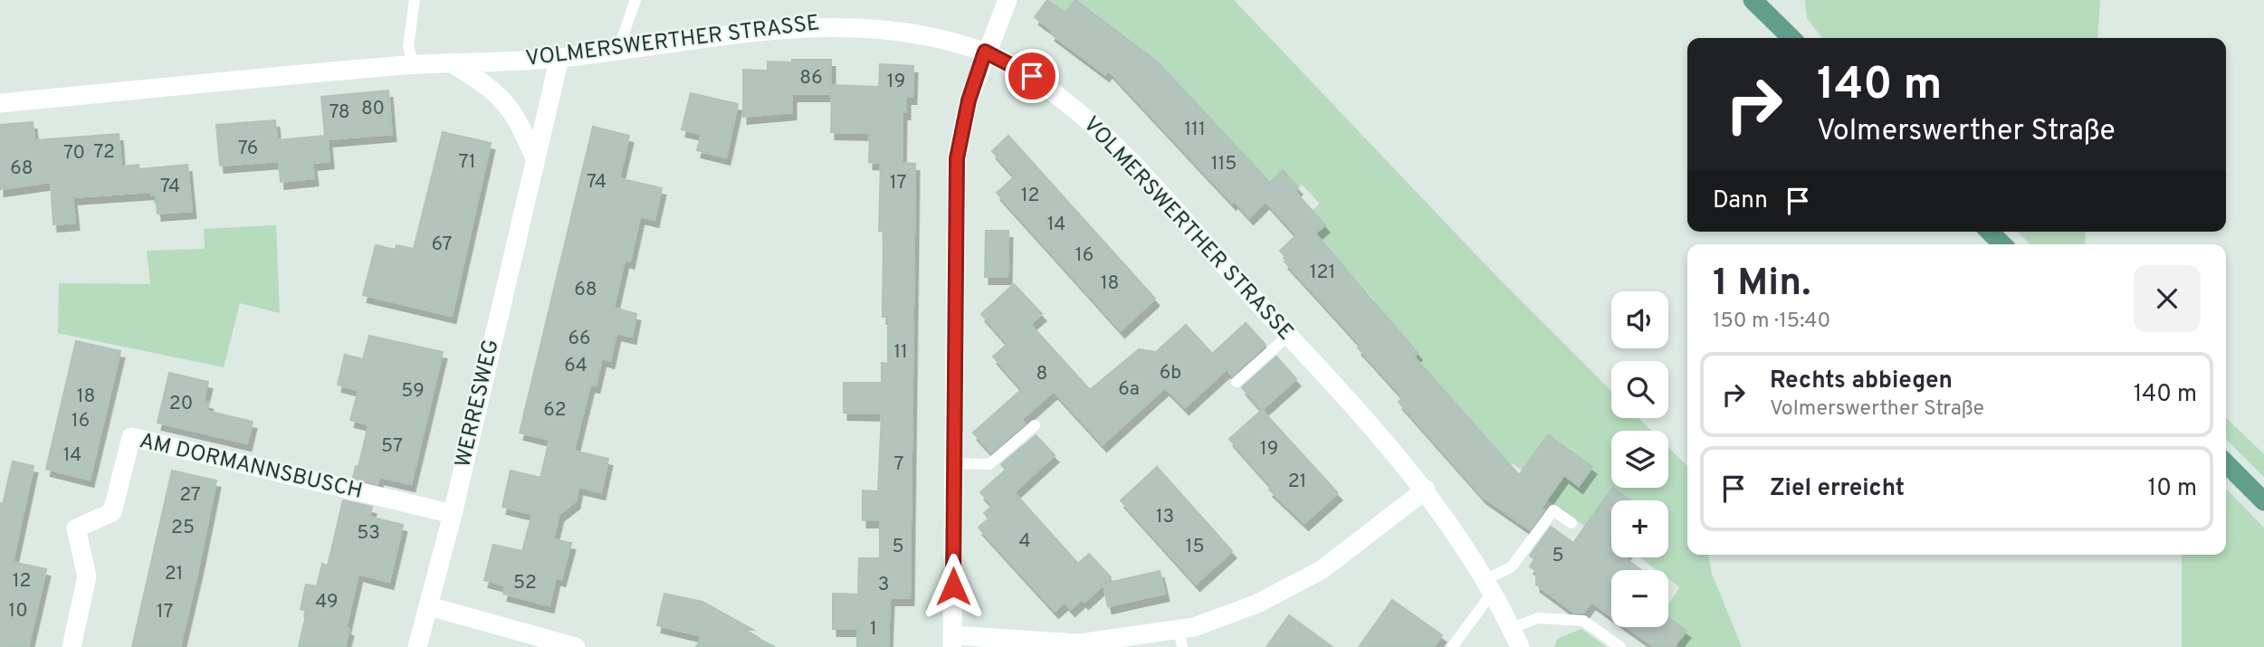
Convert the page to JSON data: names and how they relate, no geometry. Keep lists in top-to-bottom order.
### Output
{
  "streets": {
    "street": ["VOLMERSWERTHER STRASSE", "WERRESWEG", "AM DORMANNSBUSCH"]
  },
  "crossings": [
    ["VOLMERSWERTHER STRASSE", "WERRESWEG"],
    ["WERRESWEG", "AM DORMANNSBUSCH"]
  ],
  "house_numbers": [
    "86",
    "19",
    "80",
    "78",
    "111",
    "76",
    "72",
    "70",
    "71",
    "115",
    "68",
    "74",
    "17",
    "74",
    "12",
    "14",
    "67",
    "16",
    "121",
    "18",
    "68",
    "66",
    "11",
    "64",
    "6b",
    "8",
    "6a",
    "59",
    "18",
    "20",
    "62",
    "16",
    "57",
    "19",
    "14",
    "7",
    "21",
    "27",
    "13",
    "25",
    "53",
    "4",
    "5",
    "15",
    "5",
    "21",
    "12",
    "52",
    "3",
    "49",
    "10",
    "17",
    "1"
  ],
  "page": {
    "turn": ["140 m", "Volmerswerther Straße"],
    "then": "Dann",
    "heading": ["1 Min.", "150 m · 15:40"],
    "map_buttons": ["+", "−"],
    "list": [
      {
        "name": "Rechts abbiegen",
        "note": "Volmerswerther Straße",
        "value": "140 m"
      },
      {
        "name": "Ziel erreicht",
        "value": "10 m"
      }
    ]
  }
}
